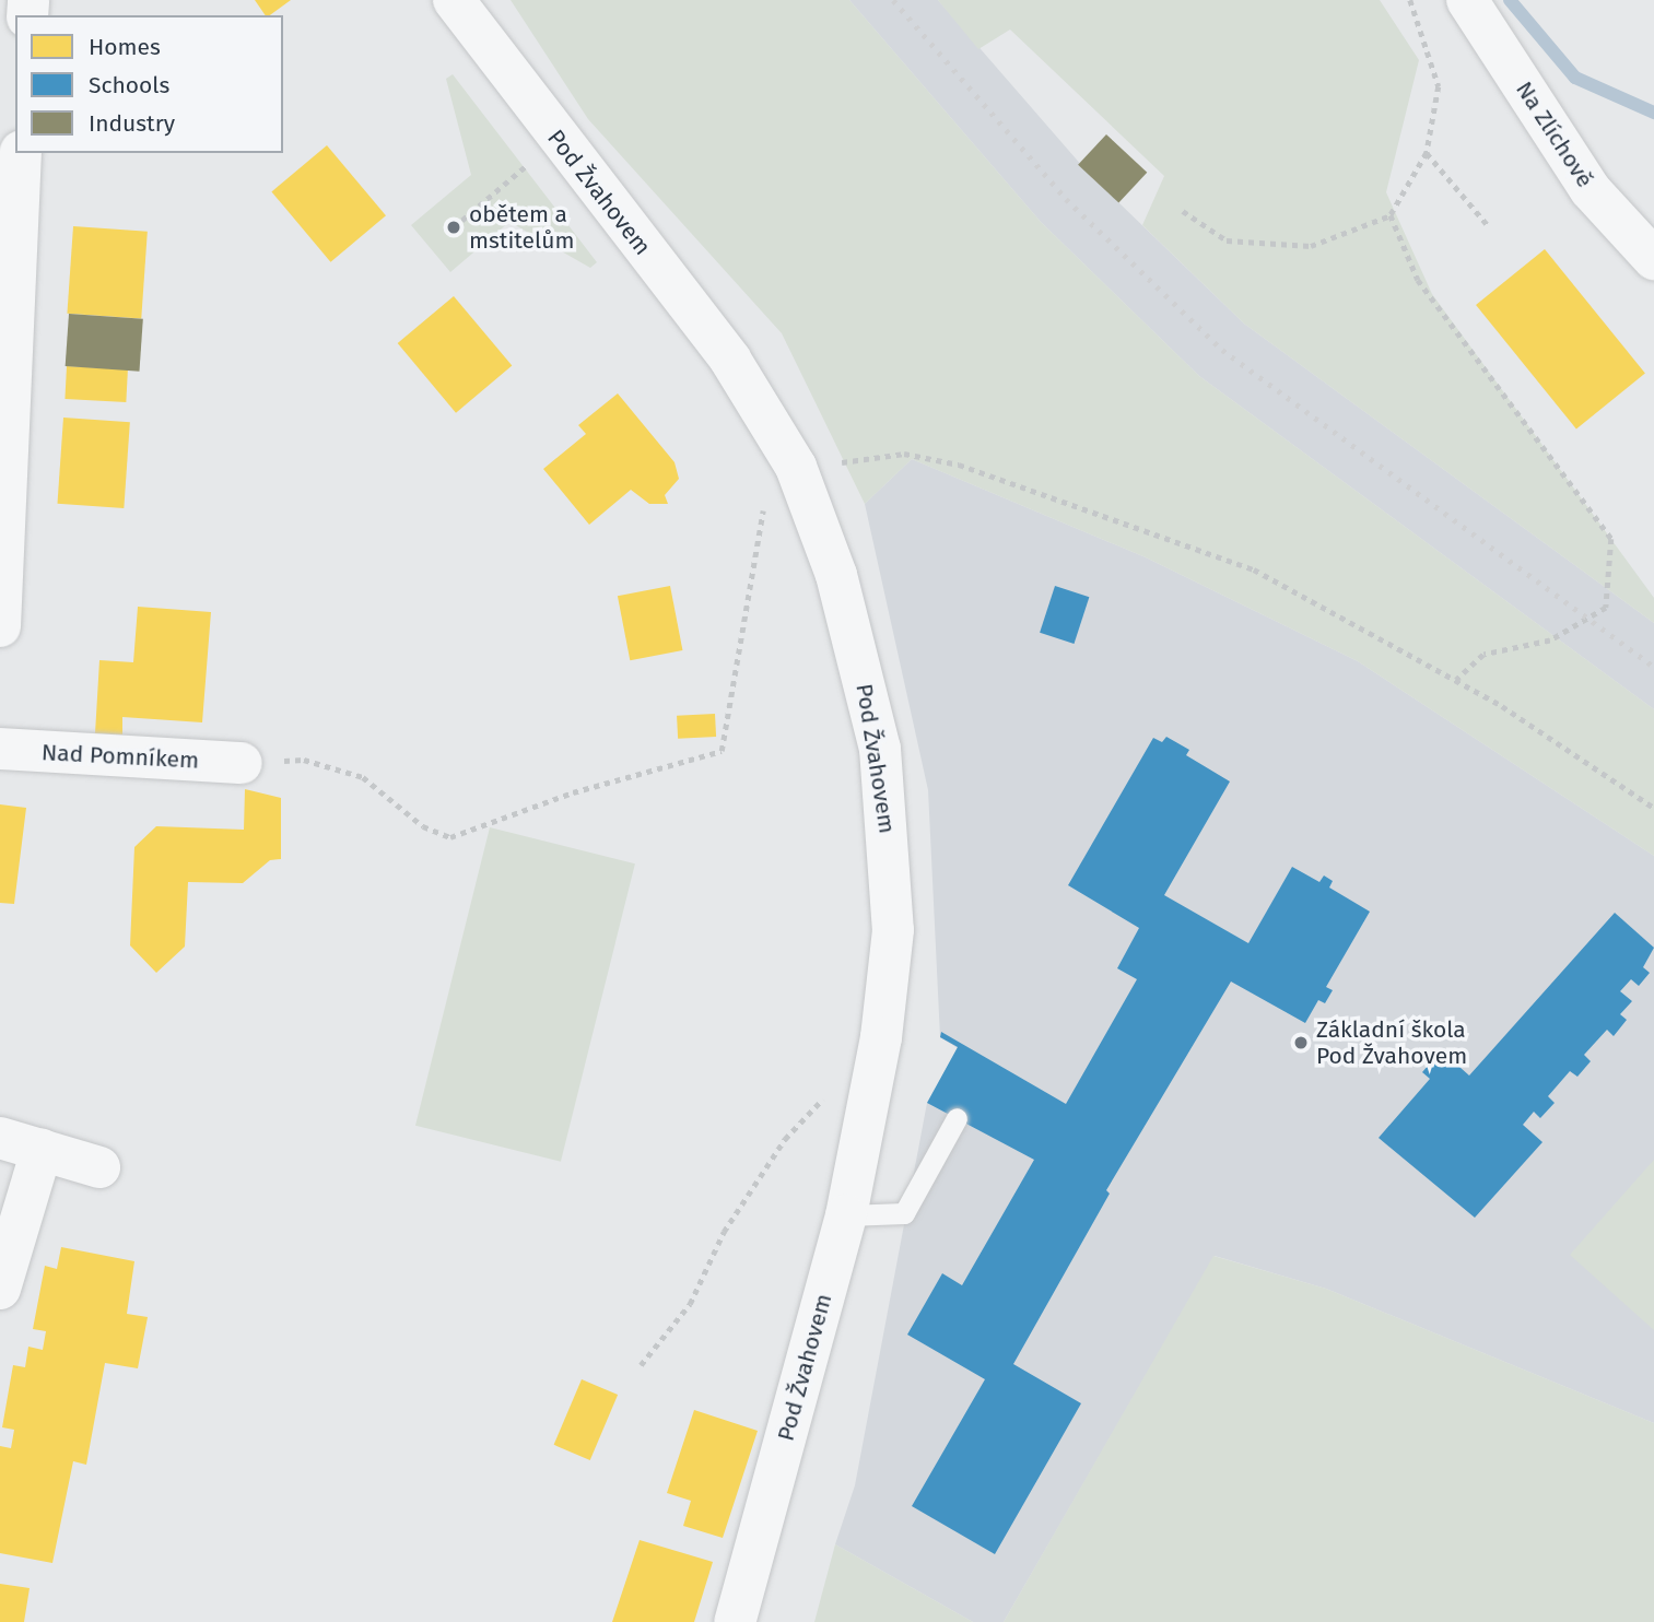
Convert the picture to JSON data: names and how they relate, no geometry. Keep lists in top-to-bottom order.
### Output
{
  "streets": {
    "street": ["Na Zlíchově", "Pod Žvahovem", "Nad Pomníkem"]
  },
  "places": ["obětem a mstitelům", "Základní škola Pod Žvahovem"],
  "legend": ["Homes", "Schools", "Industry"]
}
